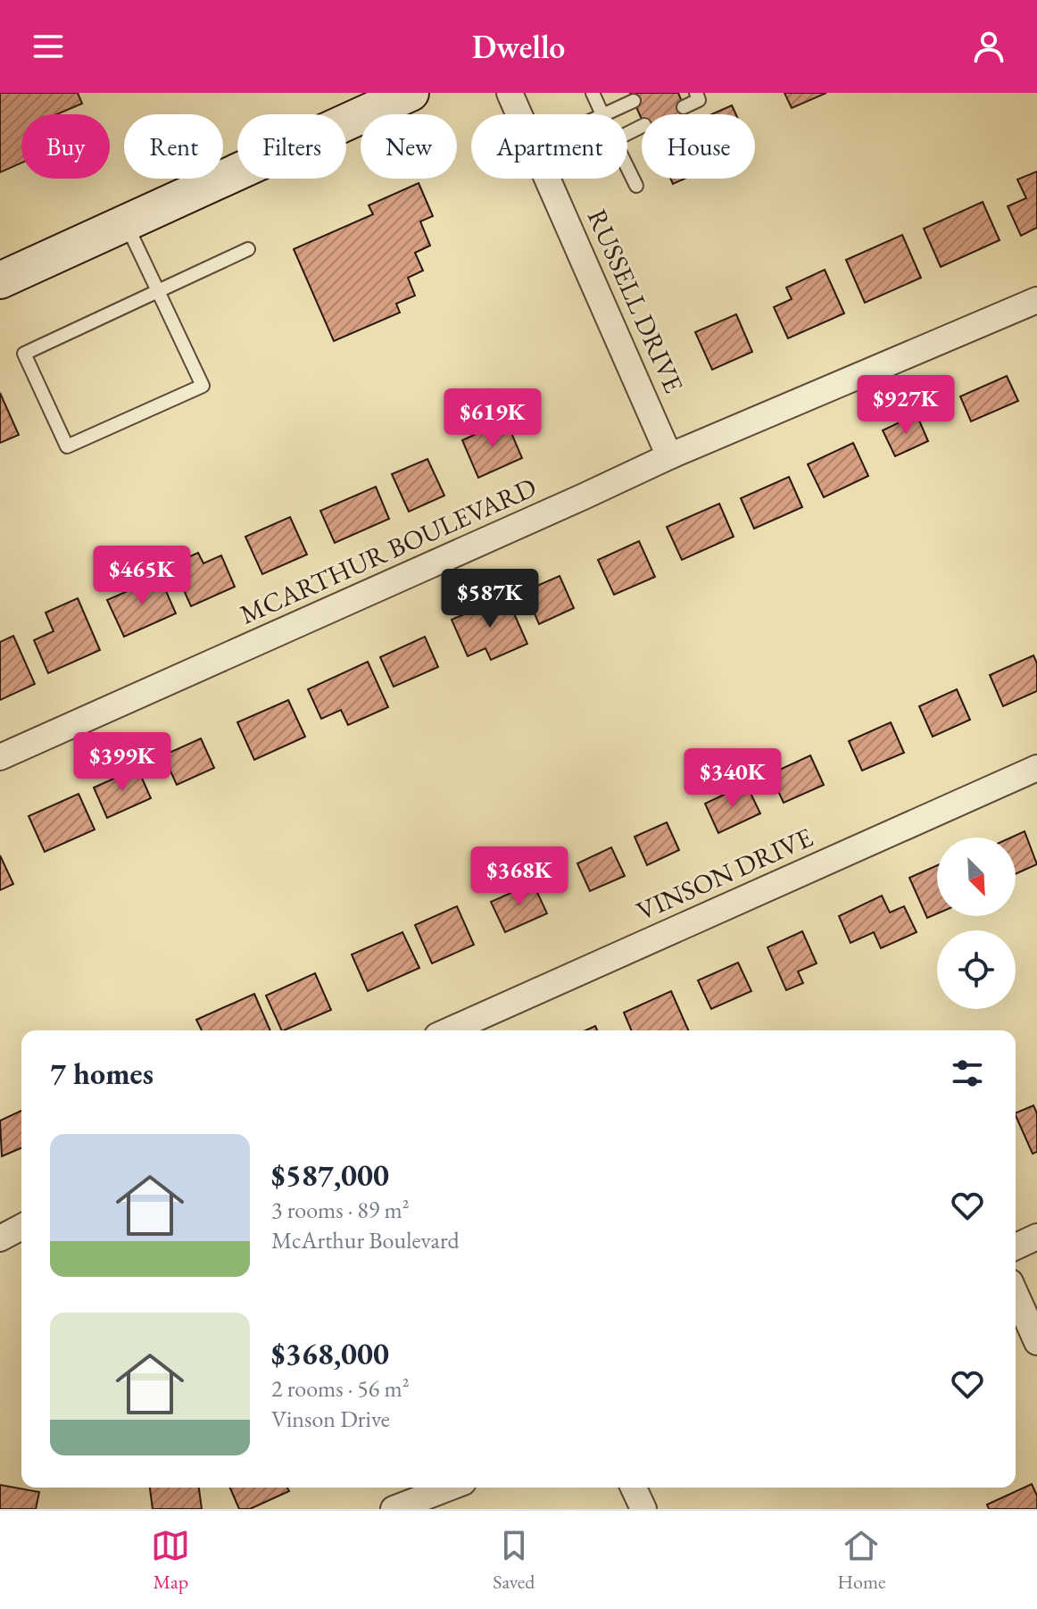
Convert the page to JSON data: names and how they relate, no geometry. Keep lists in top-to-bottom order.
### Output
{
  "streets": {
    "street": ["RUSSELL DRIVE", "MCARTHUR BOULEVARD", "VINSON DRIVE"]
  },
  "crossings": [
    ["RUSSELL DRIVE", "MCARTHUR BOULEVARD"]
  ],
  "north": "bottom right",
  "page": {
    "header": "Dwello",
    "chip": [
      "Buy",
      "Rent",
      "Filters",
      "New",
      "Apartment",
      "House"
    ],
    "price": [
      "$927K",
      "$619K",
      "$465K",
      "$587K",
      "$399K",
      "$340K",
      "$368K"
    ],
    "heading": "7 homes",
    "list": [
      {
        "name": "$587,000",
        "note": "3 rooms · 89 m² · McArthur Boulevard"
      },
      {
        "name": "$368,000",
        "note": "2 rooms · 56 m² · Vinson Drive"
      }
    ],
    "tabs": ["Map", "Saved", "Home"]
  }
}
